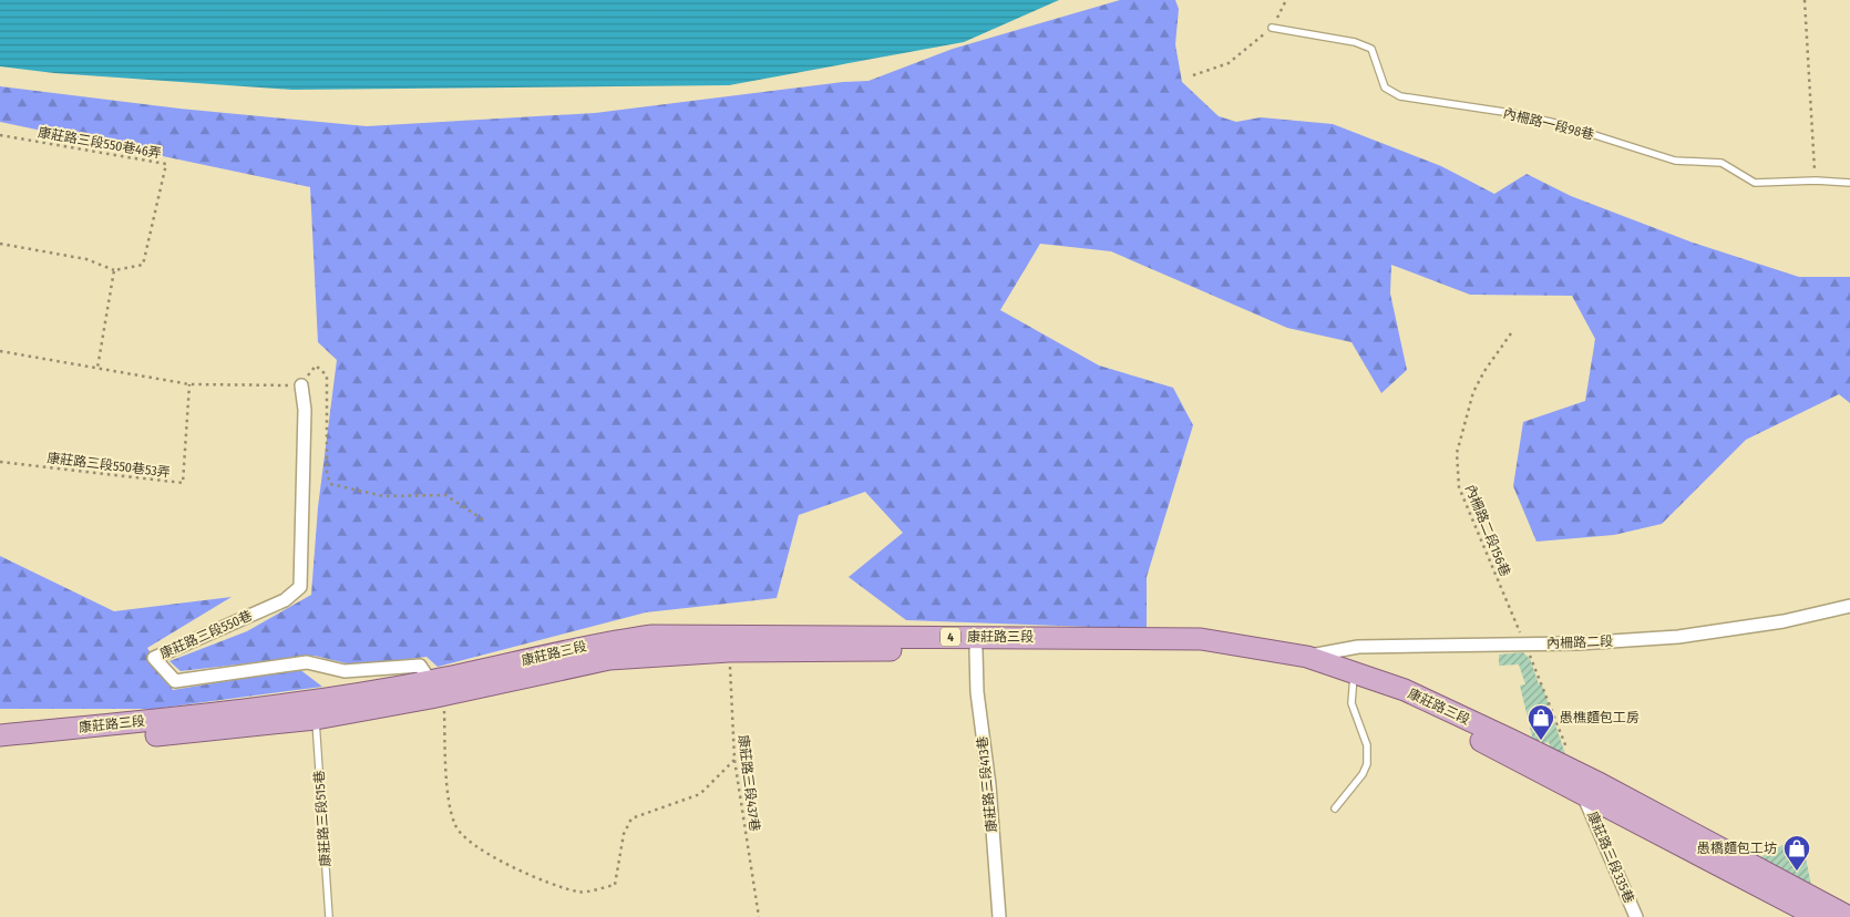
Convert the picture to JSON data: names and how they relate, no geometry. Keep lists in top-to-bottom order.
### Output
{
  "streets": {
    "main road": ["4", "康莊路三段"],
    "street": [
      "康莊路三段550巷",
      "內柵路二段",
      "康莊路三段413巷",
      "康莊路三段335巷"
    ],
    "lane": ["內柵路一段98巷", "康莊路三段515巷"],
    "path": [
      "康莊路三段550巷46弄",
      "康莊路三段550巷53弄",
      "內柵路二段156巷",
      "康莊路三段437巷"
    ]
  },
  "crossings": [
    ["內柵路二段156巷", "康莊路三段"],
    ["內柵路二段156巷", "內柵路二段"],
    ["康莊路三段550巷", "康莊路三段"],
    ["康莊路三段", "內柵路二段"],
    ["康莊路三段", "康莊路三段437巷"],
    ["康莊路三段", "康莊路三段413巷"],
    ["康莊路三段", "康莊路三段515巷"],
    ["康莊路三段", "康莊路三段335巷"]
  ],
  "places": {
    "shop": ["愚樵麵包工房", "愚橋麵包工坊"]
  }
}
